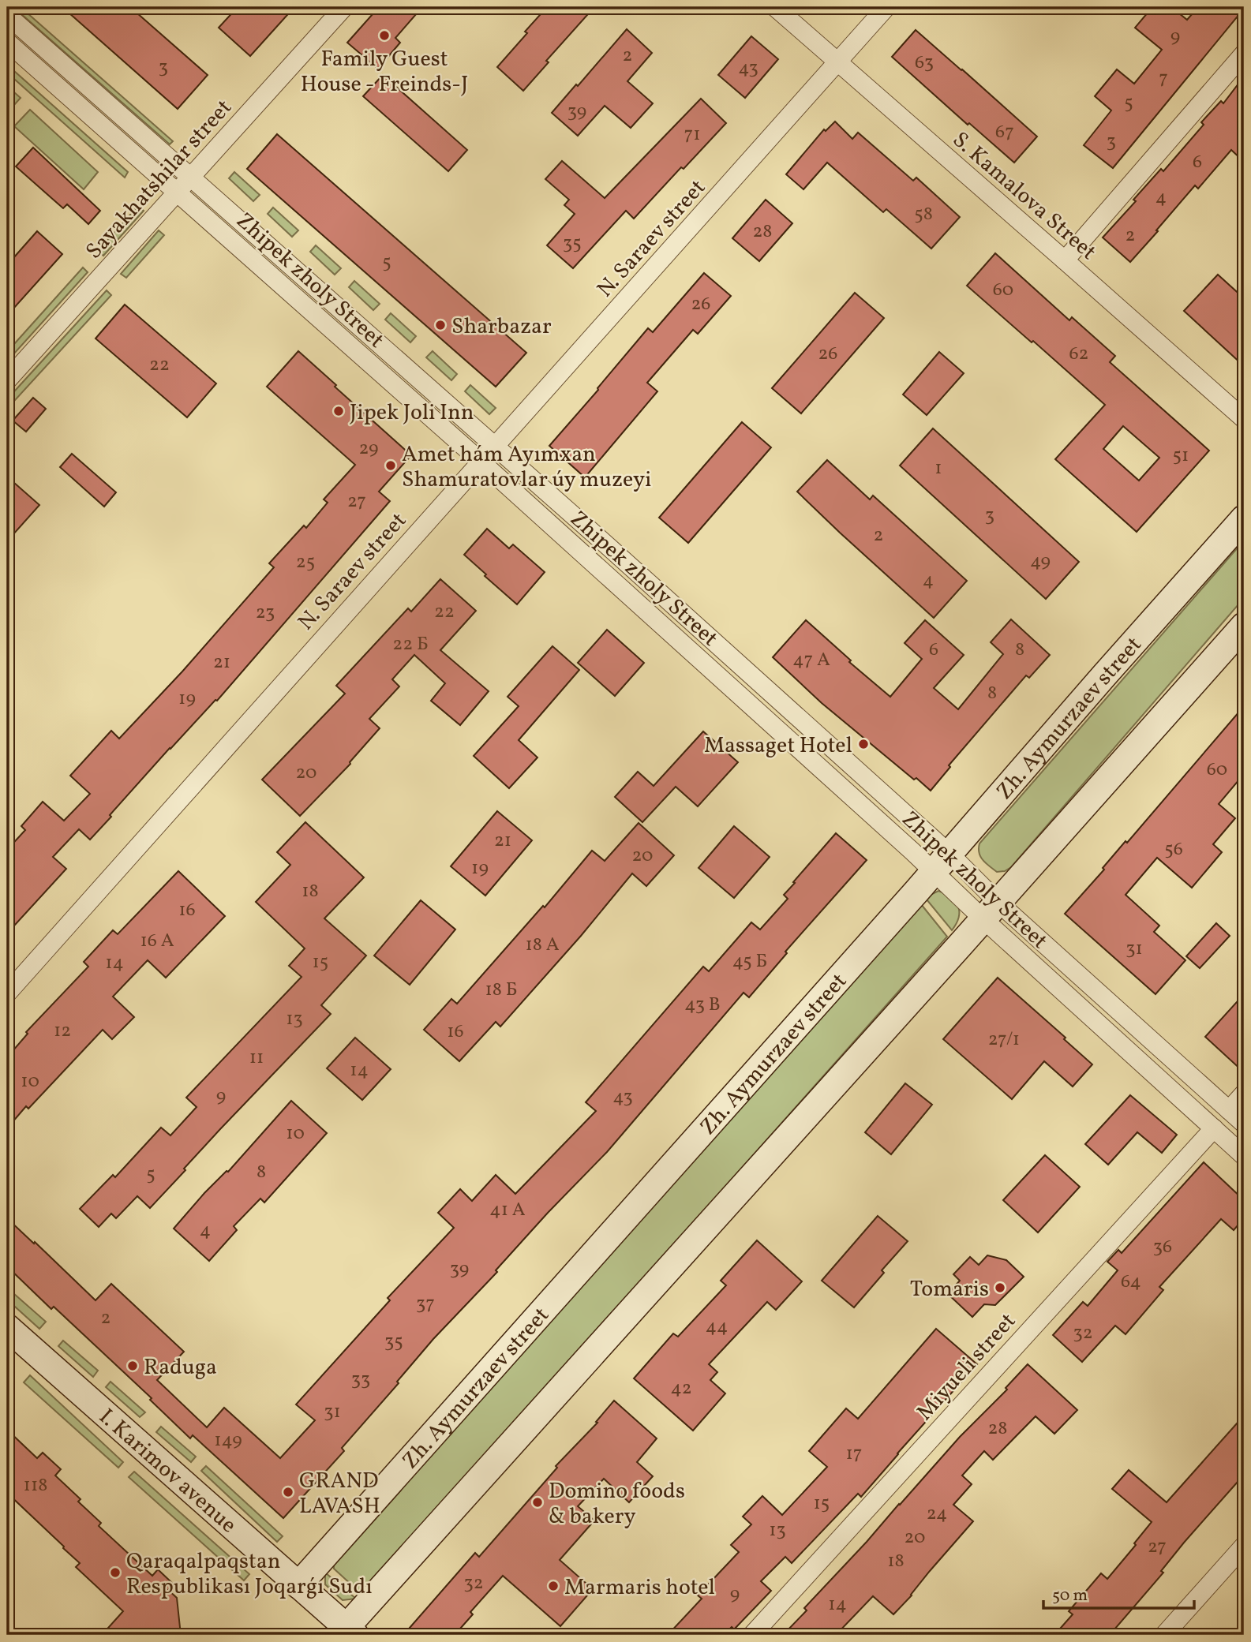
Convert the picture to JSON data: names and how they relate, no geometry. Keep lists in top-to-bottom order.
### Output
{
  "streets": {
    "street": [
      "Sayakhatshilar street",
      "S. Kamalova Street",
      "N. Saraev street",
      "Zhipek zholy Street",
      "Zh. Aymurzaev street",
      "Miyueli street",
      "I. Karimov avenue"
    ]
  },
  "crossings": [
    ["Sayakhatshilar street", "Zhipek zholy Street"],
    ["S. Kamalova Street", "N. Saraev street"],
    ["N. Saraev street", "Zhipek zholy Street"],
    ["Zhipek zholy Street", "Zh. Aymurzaev street"],
    ["Zhipek zholy Street", "Miyueli street"],
    ["Zh. Aymurzaev street", "I. Karimov avenue"]
  ],
  "places": [
    "Family Guest House - Freinds-J",
    "Sharbazar",
    "Jipek Joli Inn",
    "Amet hám Ayımxan Shamuratovlar úy muzeyi",
    "Massaget Hotel",
    "Tomaris",
    "Raduga",
    "GRAND LAVASH",
    "Domino foods & bakery",
    "Qaraqalpaqstan Respublikası Joqarǵı Sudı",
    "Marmaris hotel"
  ],
  "house_numbers": [
    "9",
    "2",
    "63",
    "3",
    "43",
    "7",
    "5",
    "39",
    "67",
    "71",
    "3",
    "6",
    "4",
    "58",
    "28",
    "2",
    "35",
    "5",
    "60",
    "26",
    "26",
    "62",
    "22",
    "29",
    "51",
    "1",
    "27",
    "3",
    "2",
    "49",
    "25",
    "4",
    "22",
    "23",
    "22 Б",
    "6",
    "8",
    "47 А",
    "21",
    "8",
    "19",
    "60",
    "20",
    "21",
    "56",
    "20",
    "19",
    "18",
    "16",
    "16 А",
    "18 А",
    "31",
    "45 Б",
    "15",
    "14",
    "18 Б",
    "43 В",
    "13",
    "12",
    "16",
    "27/1",
    "11",
    "14",
    "10",
    "9",
    "43",
    "10",
    "8",
    "5",
    "41 А",
    "4",
    "36",
    "39",
    "64",
    "37",
    "2",
    "44",
    "32",
    "35",
    "33",
    "42",
    "31",
    "28",
    "149",
    "17",
    "118",
    "15",
    "24",
    "13",
    "20",
    "27",
    "18",
    "32",
    "9",
    "14"
  ],
  "scale_bar": "50 m"
}
